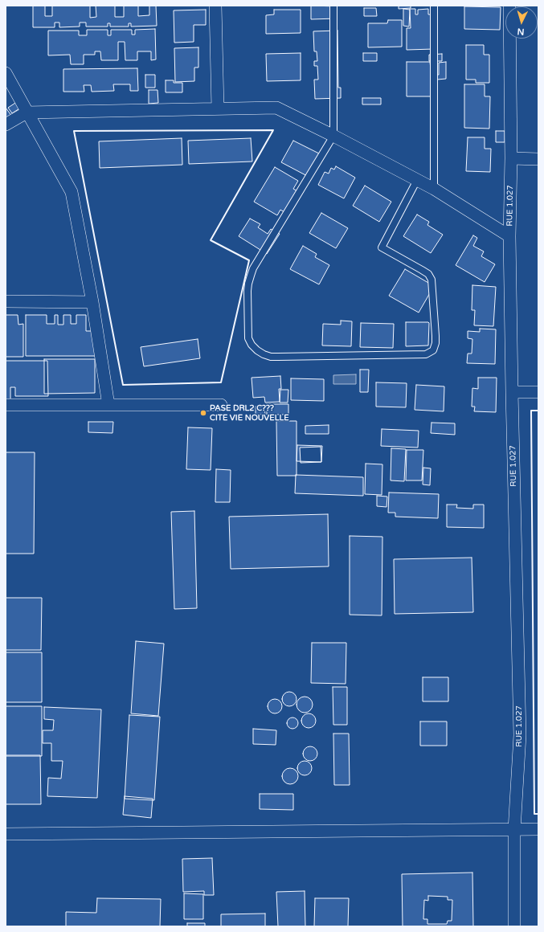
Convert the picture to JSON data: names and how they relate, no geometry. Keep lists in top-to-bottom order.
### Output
{
  "streets": {
    "street": ["RUE 1.027"]
  },
  "places": ["PASE DRL2 C??? CITE VIE NOUVELLE"],
  "north": "bottom"
}
